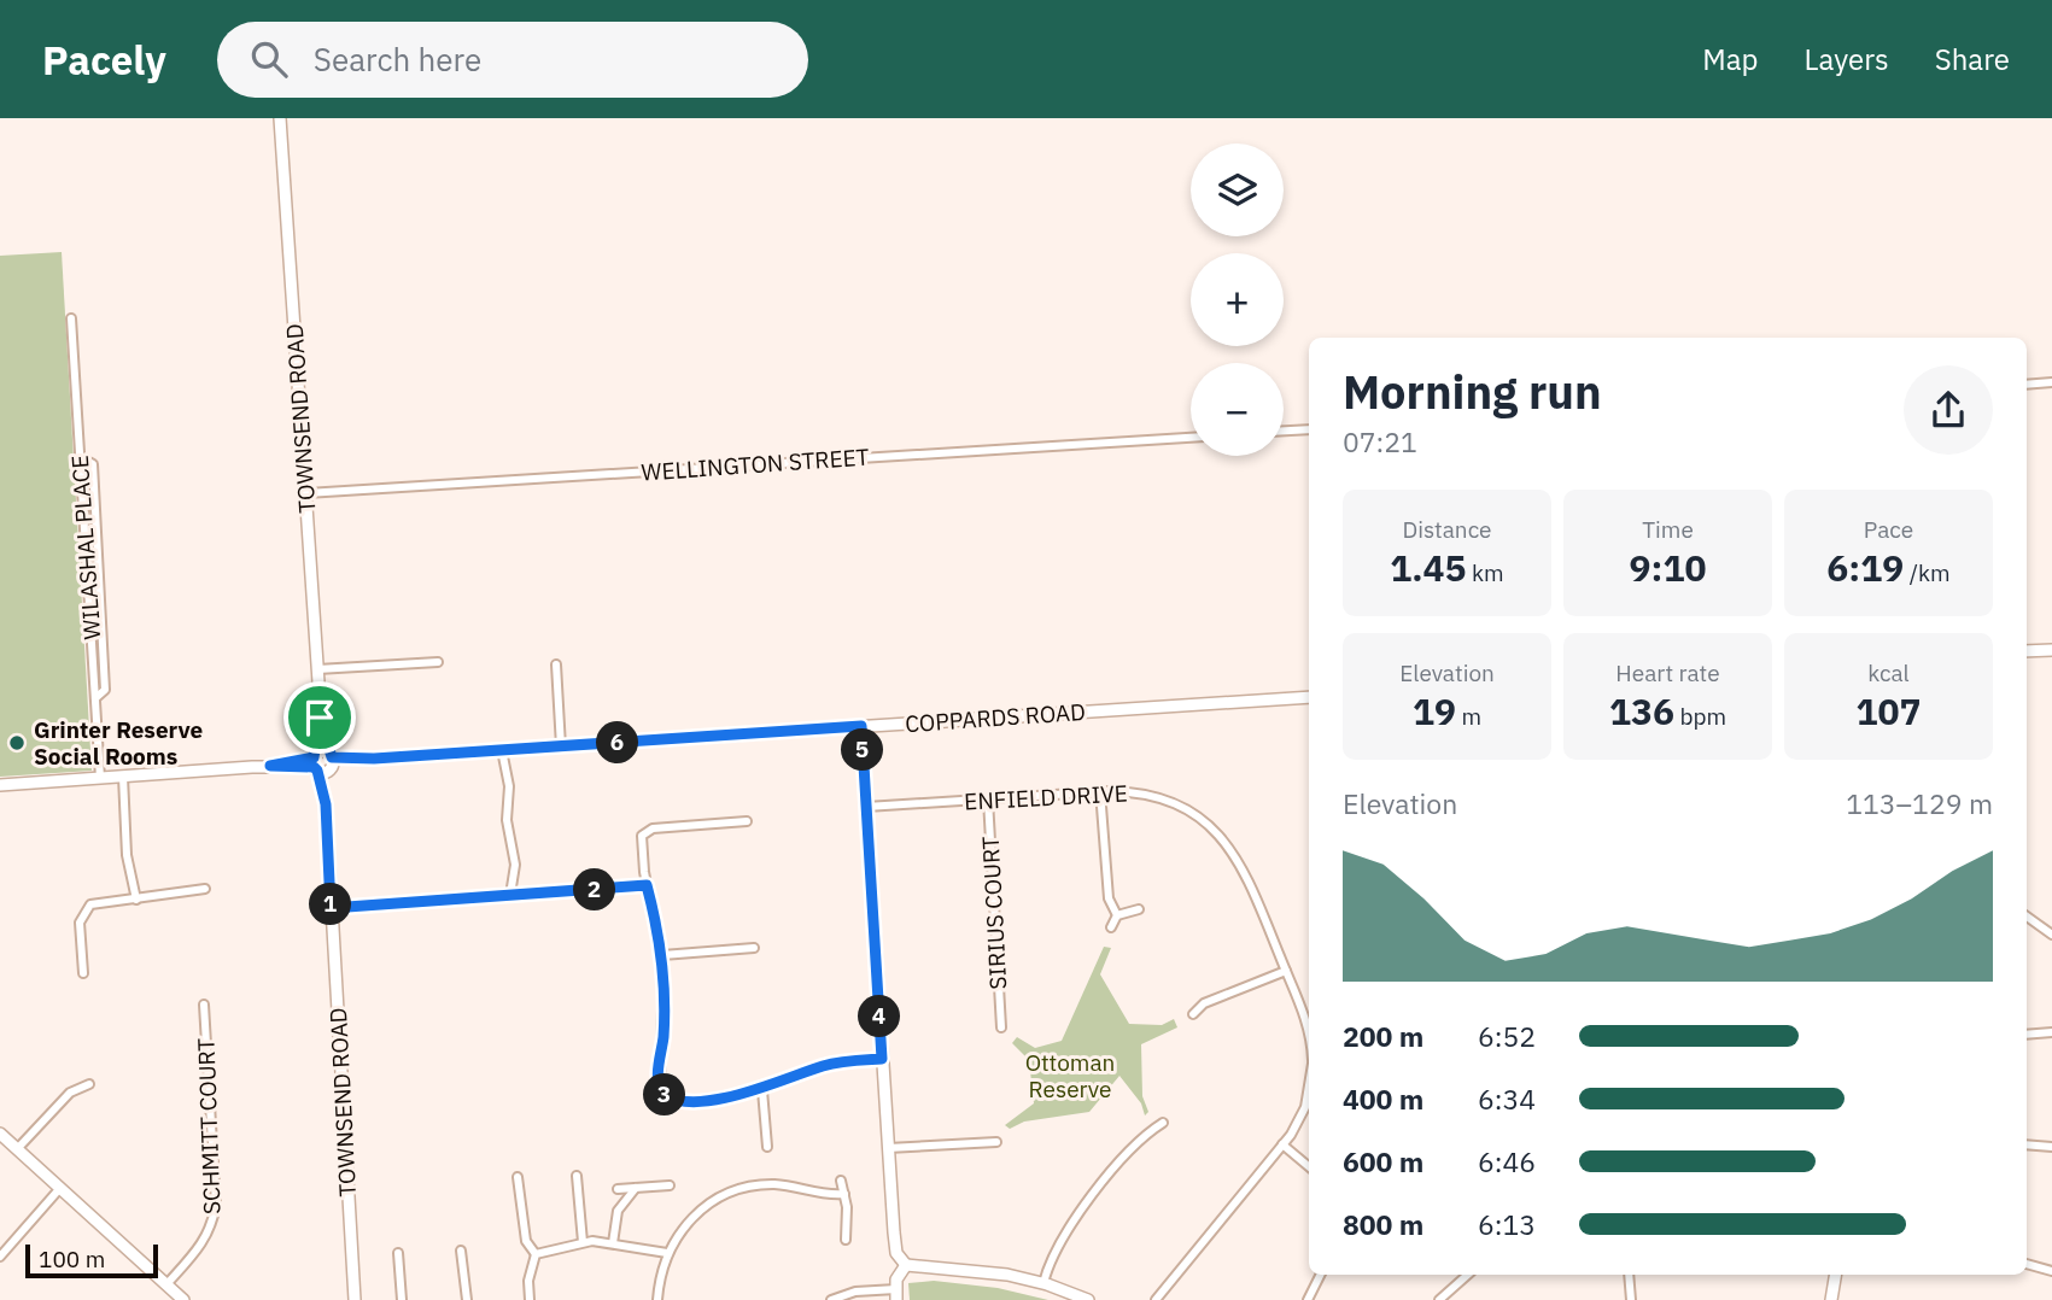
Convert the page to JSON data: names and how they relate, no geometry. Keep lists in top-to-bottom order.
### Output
{
  "streets": {
    "street": [
      "TOWNSEND ROAD",
      "WELLINGTON STREET",
      "WILASHAL PLACE",
      "COPPARDS ROAD",
      "ENFIELD DRIVE",
      "SIRIUS COURT",
      "SCHMITT COURT"
    ]
  },
  "crossings": [
    ["TOWNSEND ROAD", "WELLINGTON STREET"],
    ["TOWNSEND ROAD", "COPPARDS ROAD"],
    ["WILASHAL PLACE", "COPPARDS ROAD"],
    ["ENFIELD DRIVE", "SIRIUS COURT"]
  ],
  "parks": ["Ottoman Reserve"],
  "places": ["Grinter Reserve Social Rooms"],
  "scale_bar": "100 m",
  "page": {
    "header": "Pacely",
    "search": "Search here",
    "nav": ["Map", "Layers", "Share"],
    "map_buttons": ["+", "−"],
    "heading": ["Morning run", "07:21"],
    "stats": [
      ["Distance", "1.45 km"],
      ["Time", "9:10"],
      ["Pace", "6:19 /km"],
      ["Elevation", "19 m"],
      ["Heart rate", "136 bpm"],
      ["kcal", "107"]
    ],
    "pins": [
      "6",
      "5",
      "2",
      "1",
      "4",
      "3"
    ],
    "chart": ["Elevation", "113–129 m"],
    "list": [
      {
        "name": "200 m",
        "note": "6:52"
      },
      {
        "name": "400 m",
        "note": "6:34"
      },
      {
        "name": "600 m",
        "note": "6:46"
      },
      {
        "name": "800 m",
        "note": "6:13"
      }
    ],
    "scale": "100 m"
  }
}
